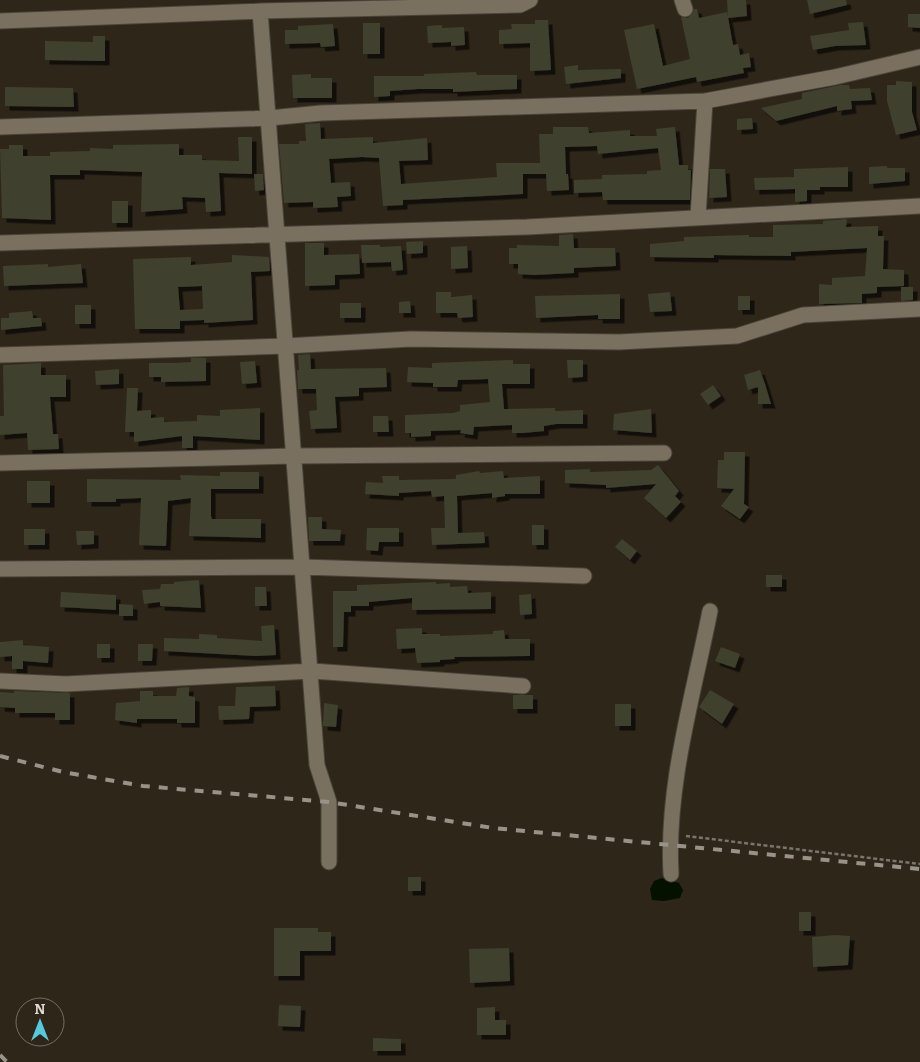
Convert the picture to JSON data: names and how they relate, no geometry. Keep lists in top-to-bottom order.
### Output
{
  "north": "top"
}
